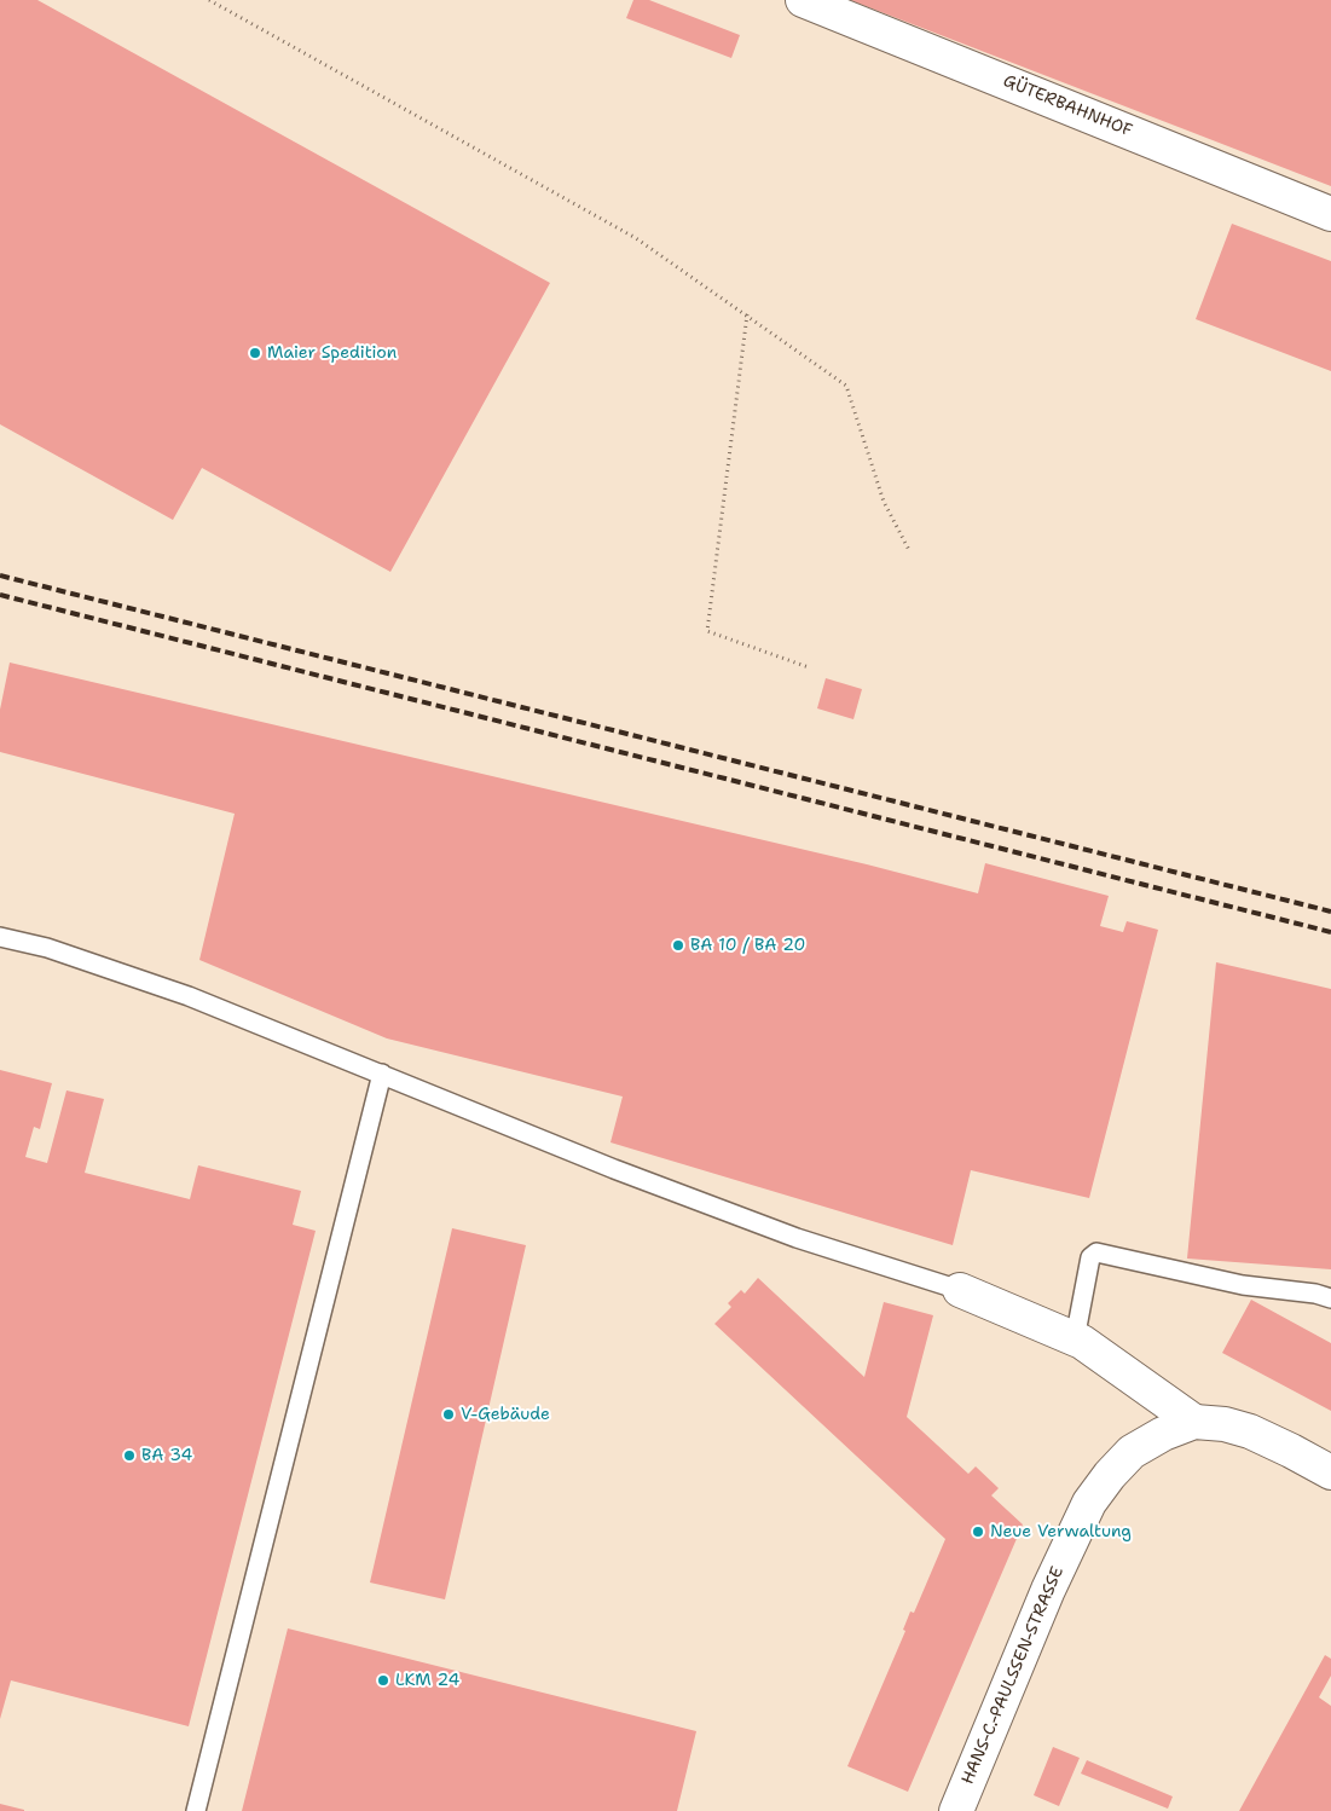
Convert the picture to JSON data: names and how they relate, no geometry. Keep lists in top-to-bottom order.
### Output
{
  "streets": {
    "street": ["GÜTERBAHNHOF", "HANS-C.-PAULSSEN-STRASSE"]
  },
  "places": [
    "Maier Spedition",
    "BA 10 / BA 20",
    "V-Gebäude",
    "BA 34",
    "Neue Verwaltung",
    "LKM 24"
  ]
}
